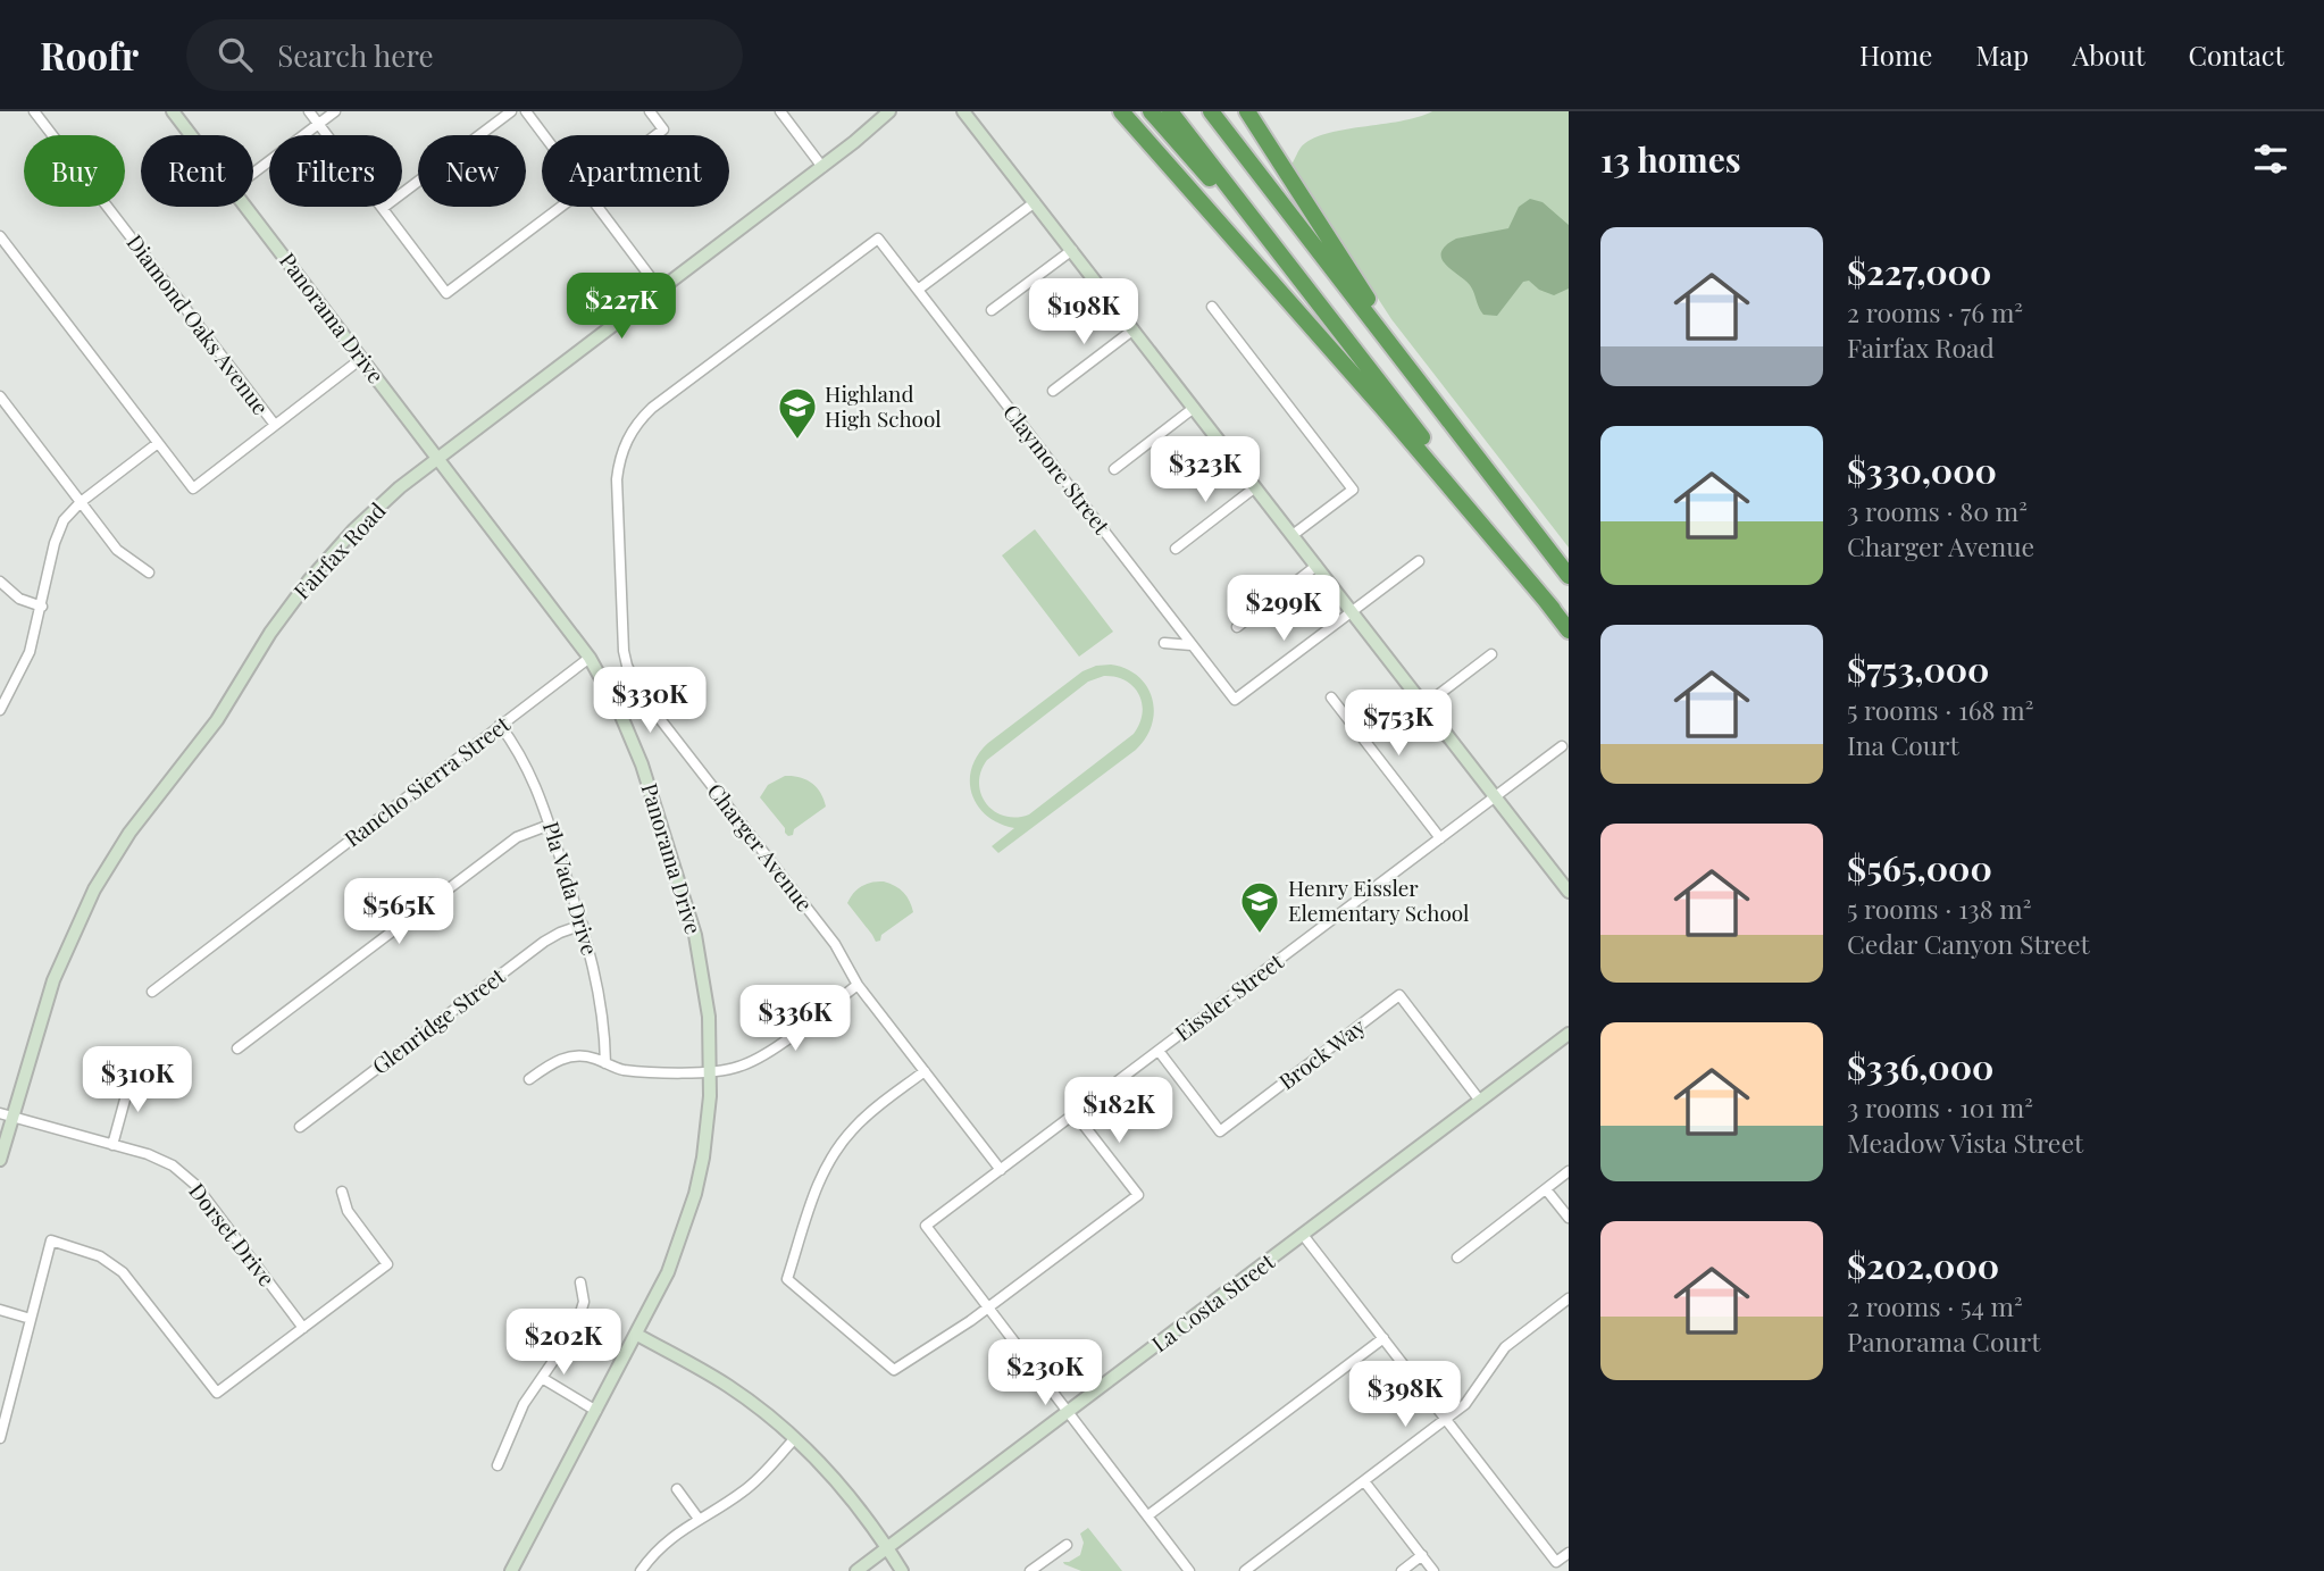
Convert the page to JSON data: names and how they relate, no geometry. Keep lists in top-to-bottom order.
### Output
{
  "streets": {
    "street": [
      "Panorama Drive",
      "Diamond Oaks Avenue",
      "Claymore Street",
      "Fairfax Road",
      "Rancho Sierra Street",
      "Charger Avenue",
      "Pla Vada Drive",
      "Eissler Street",
      "Glenridge Street",
      "Brock Way",
      "Dorset Drive",
      "La Costa Street"
    ]
  },
  "crossings": [
    ["Panorama Drive", "Fairfax Road"],
    ["Panorama Drive", "Rancho Sierra Street"],
    ["Claymore Street", "Charger Avenue"],
    ["Fairfax Road", "Dorset Drive"],
    ["Rancho Sierra Street", "Pla Vada Drive"],
    ["Charger Avenue", "Eissler Street"],
    ["Pla Vada Drive", "Glenridge Street"],
    ["Eissler Street", "Brock Way"],
    ["Brock Way", "La Costa Street"]
  ],
  "places": {
    "school or university": ["Highland High School", "Henry Eissler Elementary School"]
  },
  "page": {
    "header": "Roofr",
    "search": "Search here",
    "nav": [
      "Home",
      "Map",
      "About",
      "Contact"
    ],
    "heading": "13 homes",
    "chip": [
      "Buy",
      "Rent",
      "Filters",
      "New",
      "Apartment"
    ],
    "list": [
      {
        "name": "$227,000",
        "note": "2 rooms · 76 m² · Fairfax Road"
      },
      {
        "name": "$330,000",
        "note": "3 rooms · 80 m² · Charger Avenue"
      },
      {
        "name": "$753,000",
        "note": "5 rooms · 168 m² · Ina Court"
      },
      {
        "name": "$565,000",
        "note": "5 rooms · 138 m² · Cedar Canyon Street"
      },
      {
        "name": "$336,000",
        "note": "3 rooms · 101 m² · Meadow Vista Street"
      },
      {
        "name": "$202,000",
        "note": "2 rooms · 54 m² · Panorama Court"
      }
    ],
    "price": [
      "$227K",
      "$198K",
      "$323K",
      "$299K",
      "$330K",
      "$753K",
      "$565K",
      "$336K",
      "$310K",
      "$182K",
      "$202K",
      "$230K",
      "$398K"
    ]
  }
}
